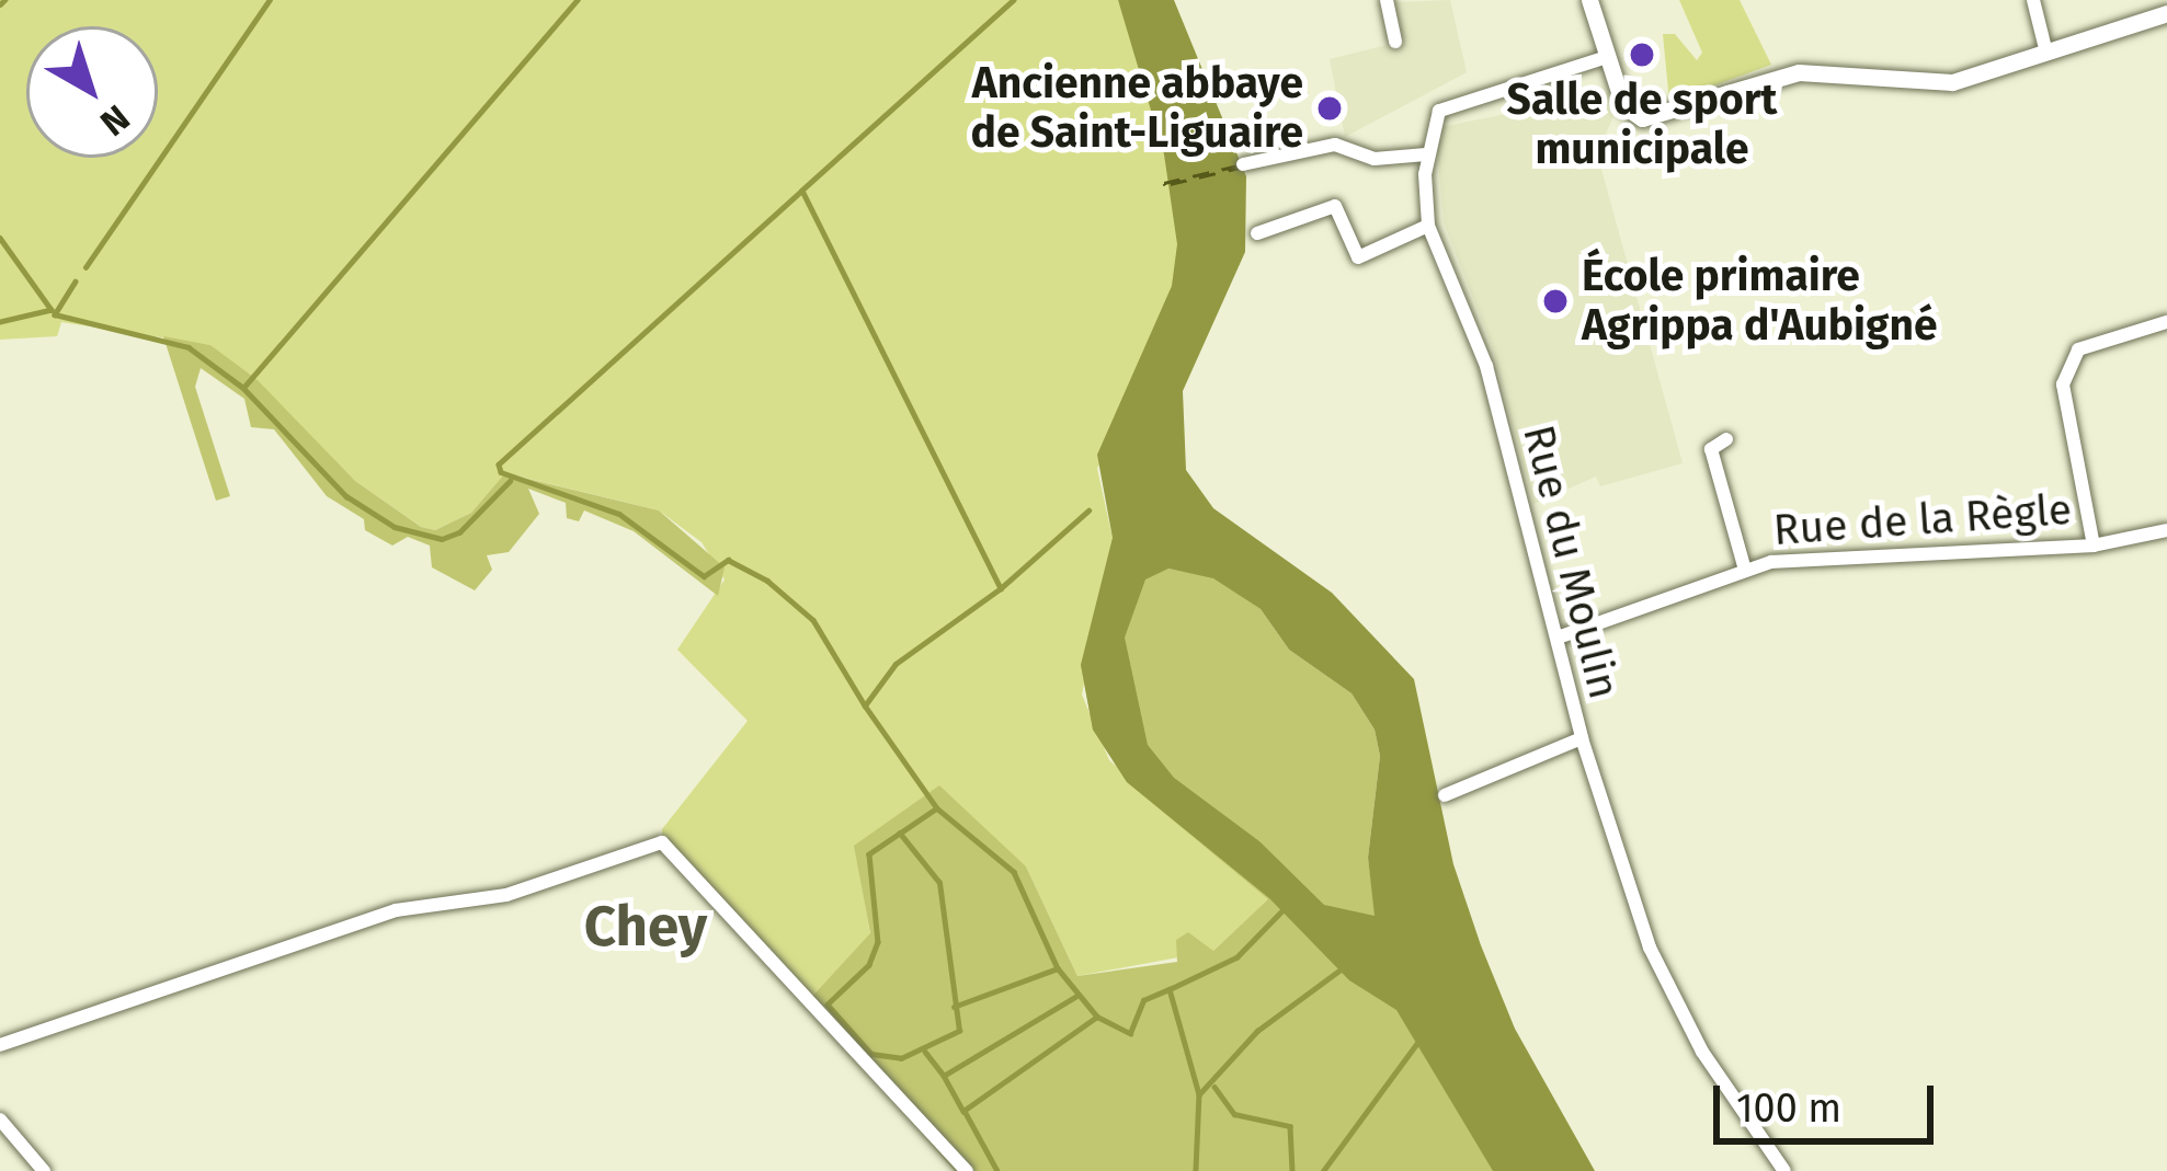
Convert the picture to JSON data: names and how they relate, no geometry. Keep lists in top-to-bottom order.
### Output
{
  "streets": {
    "street": ["Rue de la Règle", "Rue du Moulin"]
  },
  "crossings": [
    ["Rue de la Règle", "Rue du Moulin"]
  ],
  "districts": ["Chey"],
  "places": ["Salle de sport municipale", "Ancienne abbaye de Saint-Liguaire", "École primaire Agrippa d'Aubigné"],
  "scale_bar": "100 m",
  "north": "bottom right"
}
